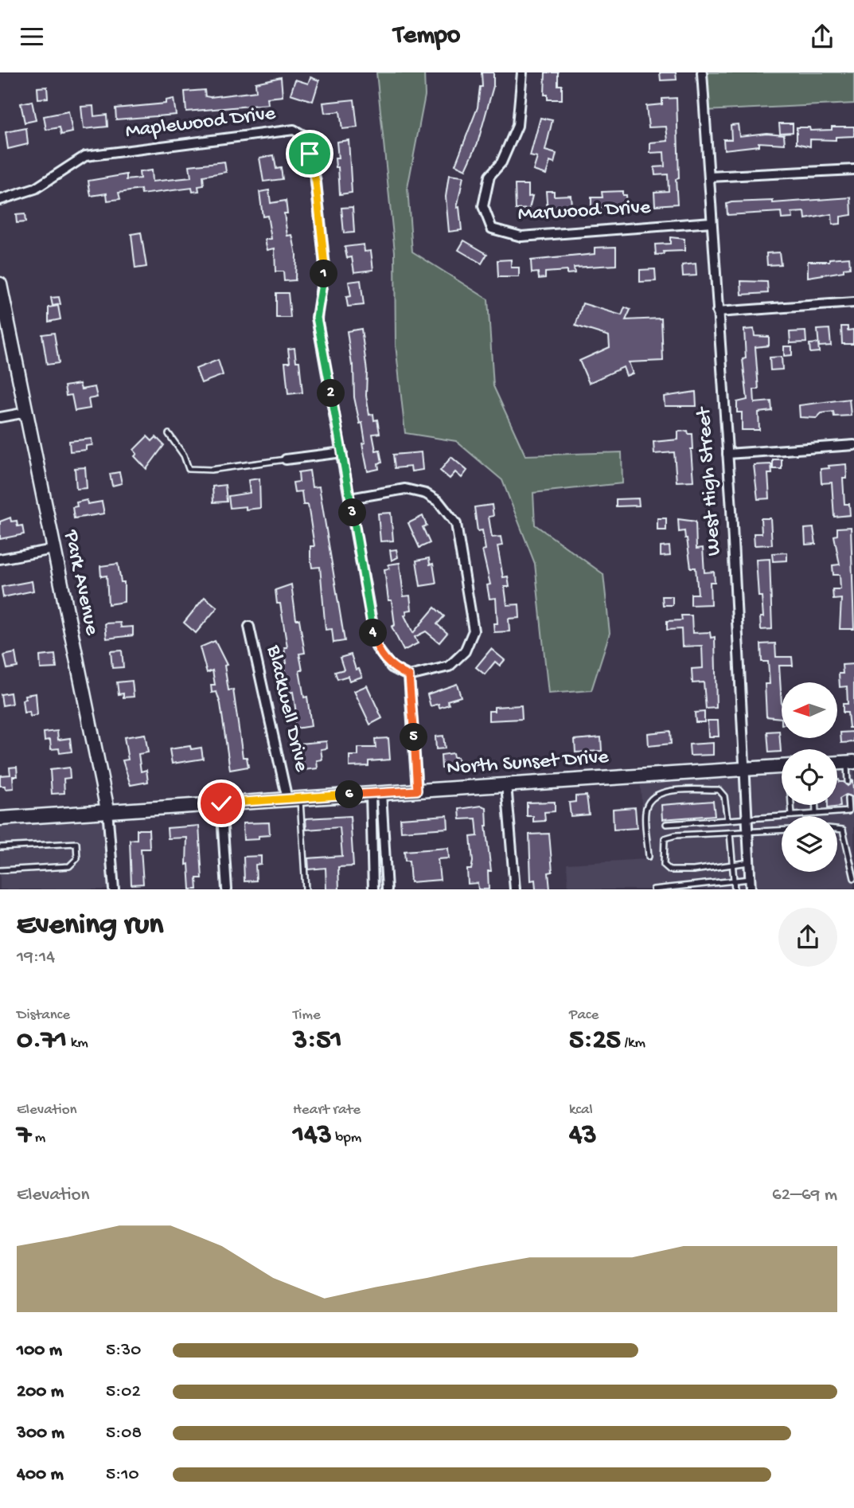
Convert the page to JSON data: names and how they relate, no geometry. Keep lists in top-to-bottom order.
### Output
{
  "streets": {
    "main road": ["Park Avenue", "North Sunset Drive"],
    "street": [
      "Maplewood Drive",
      "Marwood Drive",
      "West High Street",
      "Blackwell Drive"
    ]
  },
  "crossings": [
    ["Marwood Drive", "West High Street"],
    ["West High Street", "North Sunset Drive"],
    ["Park Avenue", "North Sunset Drive"],
    ["Blackwell Drive", "North Sunset Drive"]
  ],
  "north": "left",
  "page": {
    "header": "Tempo",
    "pins": [
      "1",
      "2",
      "3",
      "4",
      "5",
      "6"
    ],
    "heading": ["Evening run", "19:14"],
    "stats": [
      ["Distance", "0.71 km"],
      ["Time", "3:51"],
      ["Pace", "5:25 /km"],
      ["Elevation", "7 m"],
      ["Heart rate", "143 bpm"],
      ["kcal", "43"]
    ],
    "chart": ["Elevation", "62–69 m"],
    "list": [
      {
        "name": "100 m",
        "note": "5:30"
      },
      {
        "name": "200 m",
        "note": "5:02"
      },
      {
        "name": "300 m",
        "note": "5:08"
      },
      {
        "name": "400 m",
        "note": "5:10"
      }
    ]
  }
}
